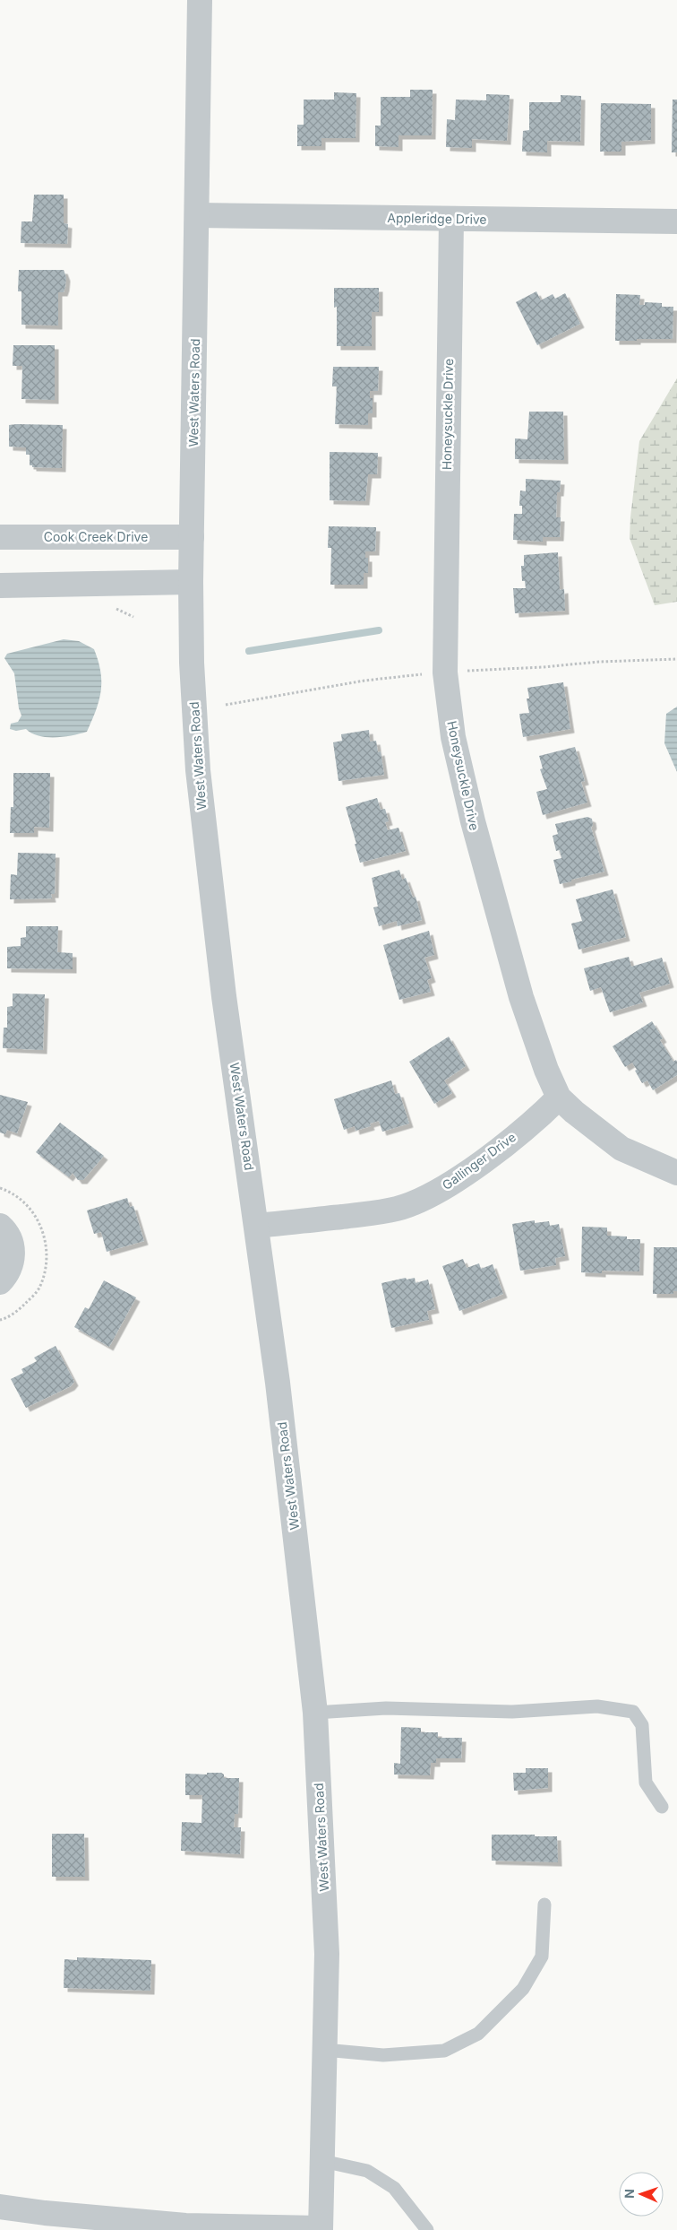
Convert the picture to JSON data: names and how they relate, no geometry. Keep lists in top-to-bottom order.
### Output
{
  "streets": {
    "street": [
      "Appleridge Drive",
      "West Waters Road",
      "Honeysuckle Drive",
      "Cook Creek Drive",
      "Gallinger Drive"
    ]
  },
  "crossings": [
    ["Appleridge Drive", "West Waters Road"],
    ["Appleridge Drive", "Honeysuckle Drive"],
    ["West Waters Road", "Cook Creek Drive"],
    ["West Waters Road", "Gallinger Drive"],
    ["Honeysuckle Drive", "Gallinger Drive"]
  ],
  "north": "left"
}
